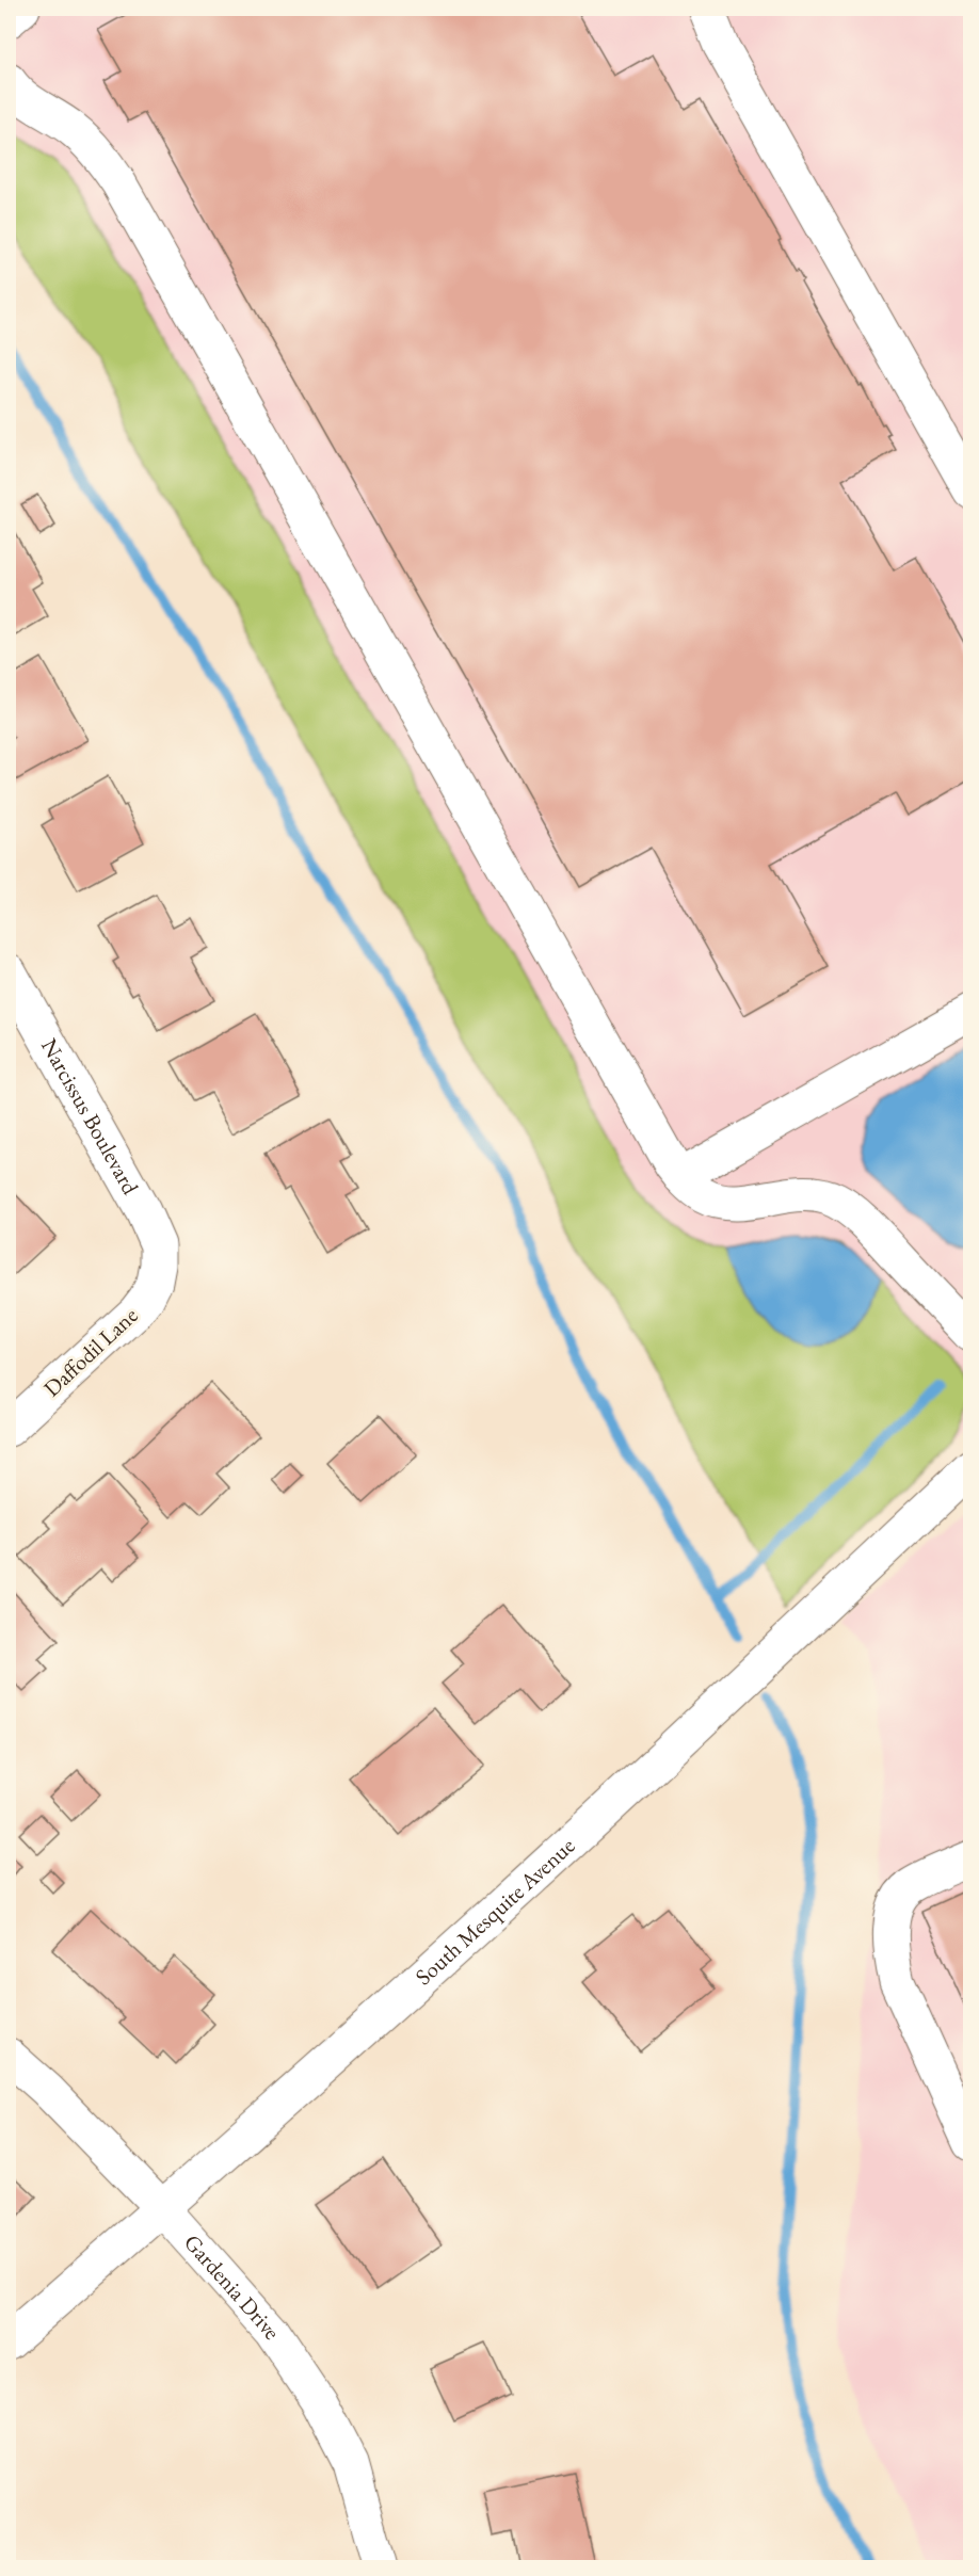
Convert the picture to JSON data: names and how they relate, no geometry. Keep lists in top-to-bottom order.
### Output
{
  "streets": {
    "street": [
      "Narcissus Boulevard",
      "Daffodil Lane",
      "South Mesquite Avenue",
      "Gardenia Drive"
    ]
  },
  "crossings": [
    ["Narcissus Boulevard", "Daffodil Lane"],
    ["South Mesquite Avenue", "Gardenia Drive"]
  ]
}
